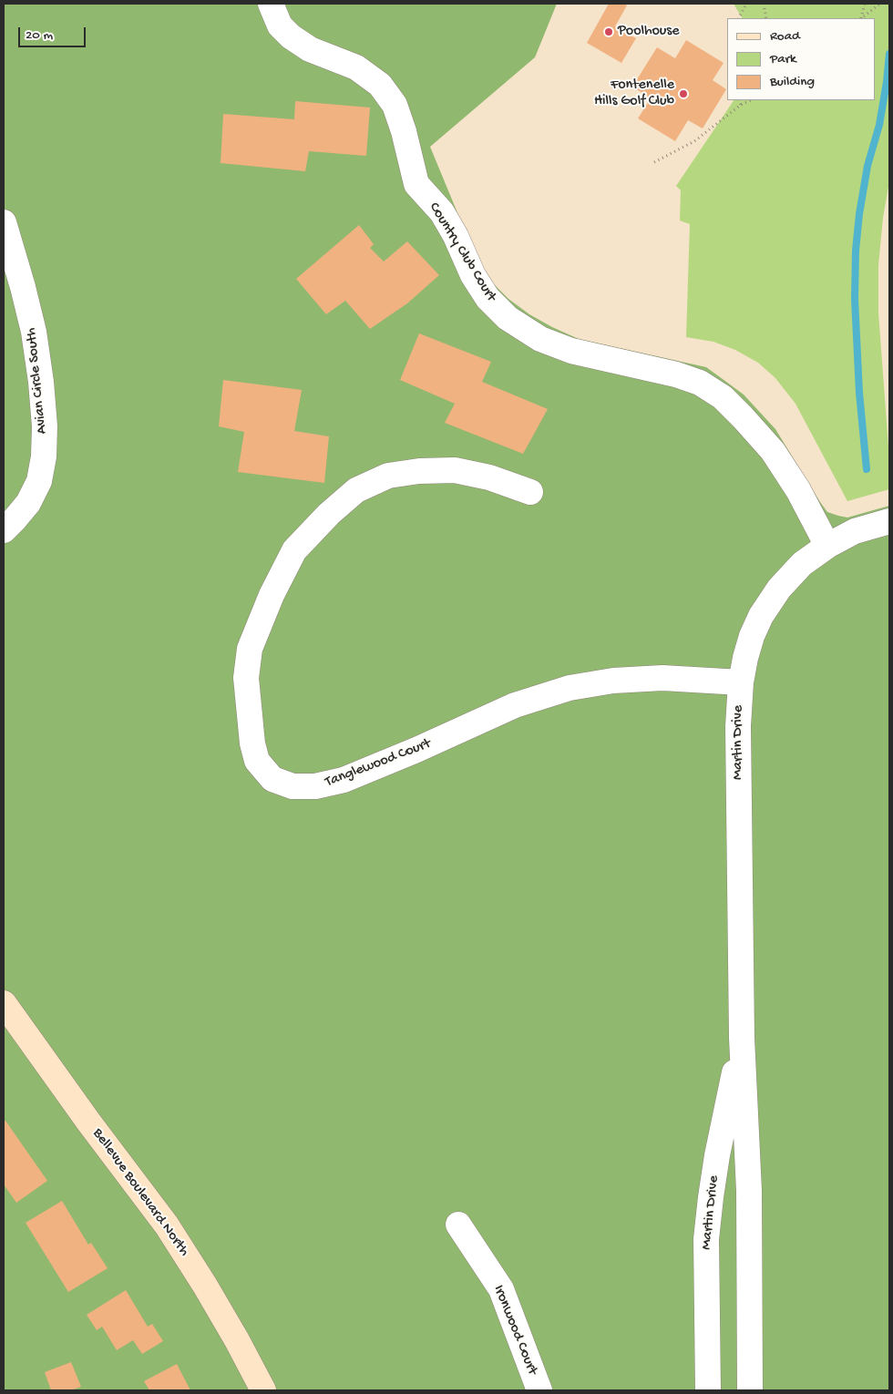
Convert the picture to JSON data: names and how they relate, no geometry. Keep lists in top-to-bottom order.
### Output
{
  "streets": {
    "main road": ["Bellevue Boulevard North"],
    "street": [
      "Country Club Court",
      "Avian Circle South",
      "Martin Drive",
      "Tanglewood Court",
      "Ironwood Court"
    ]
  },
  "crossings": [
    ["Country Club Court", "Martin Drive"],
    ["Martin Drive", "Tanglewood Court"]
  ],
  "places": ["Poolhouse", "Fontenelle Hills Golf Club"],
  "legend": ["Road", "Park", "Building"],
  "scale_bar": "20 m"
}
